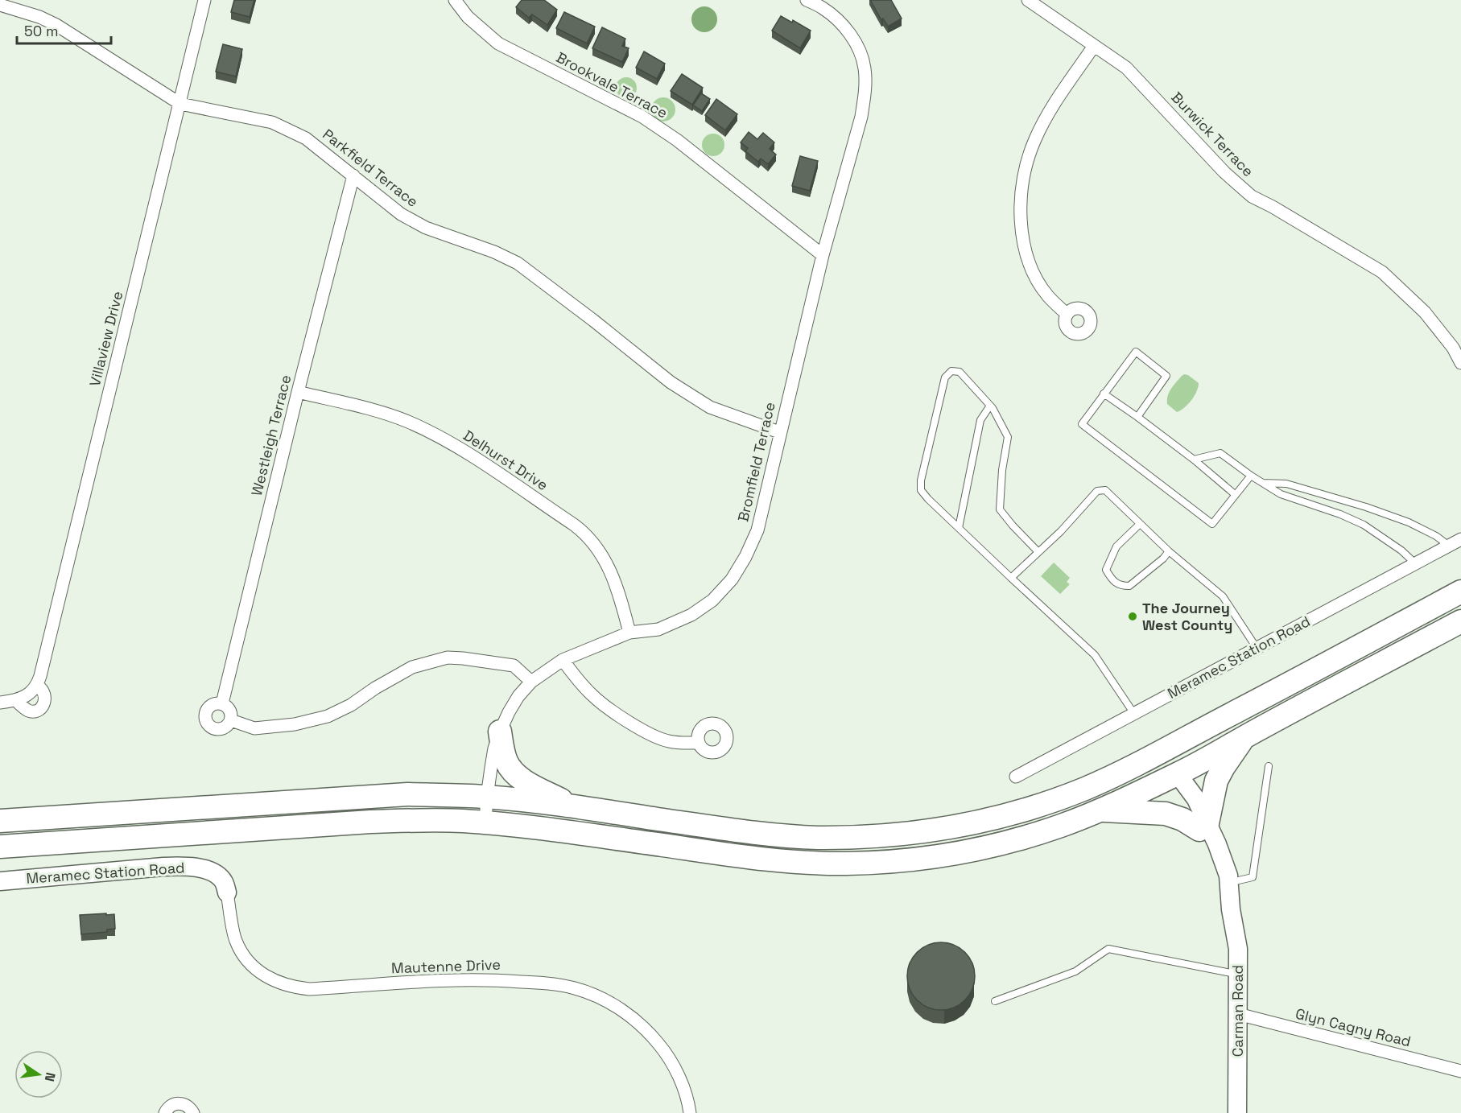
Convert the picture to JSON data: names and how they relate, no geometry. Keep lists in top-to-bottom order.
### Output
{
  "streets": {
    "street": [
      "Brookvale Terrace",
      "Burwick Terrace",
      "Parkfield Terrace",
      "Villaview Drive",
      "Westleigh Terrace",
      "Delhurst Drive",
      "Bromfield Terrace",
      "Meramec Station Road",
      "Mautenne Drive",
      "Carman Road",
      "Glyn Cagny Road"
    ]
  },
  "crossings": [
    ["Brookvale Terrace", "Bromfield Terrace"],
    ["Parkfield Terrace", "Villaview Drive"],
    ["Parkfield Terrace", "Westleigh Terrace"],
    ["Parkfield Terrace", "Bromfield Terrace"],
    ["Westleigh Terrace", "Delhurst Drive"],
    ["Delhurst Drive", "Bromfield Terrace"],
    ["Meramec Station Road", "Mautenne Drive"],
    ["Carman Road", "Glyn Cagny Road"]
  ],
  "places": ["The Journey West County"],
  "scale_bar": "50 m",
  "north": "right"
}
